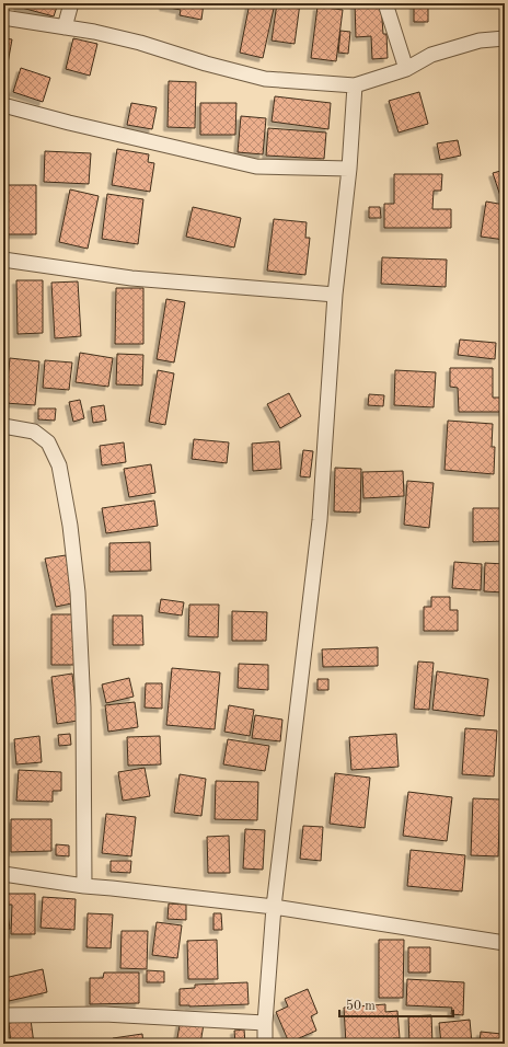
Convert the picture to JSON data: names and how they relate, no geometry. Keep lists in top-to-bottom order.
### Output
{
  "scale_bar": "50 m"
}
